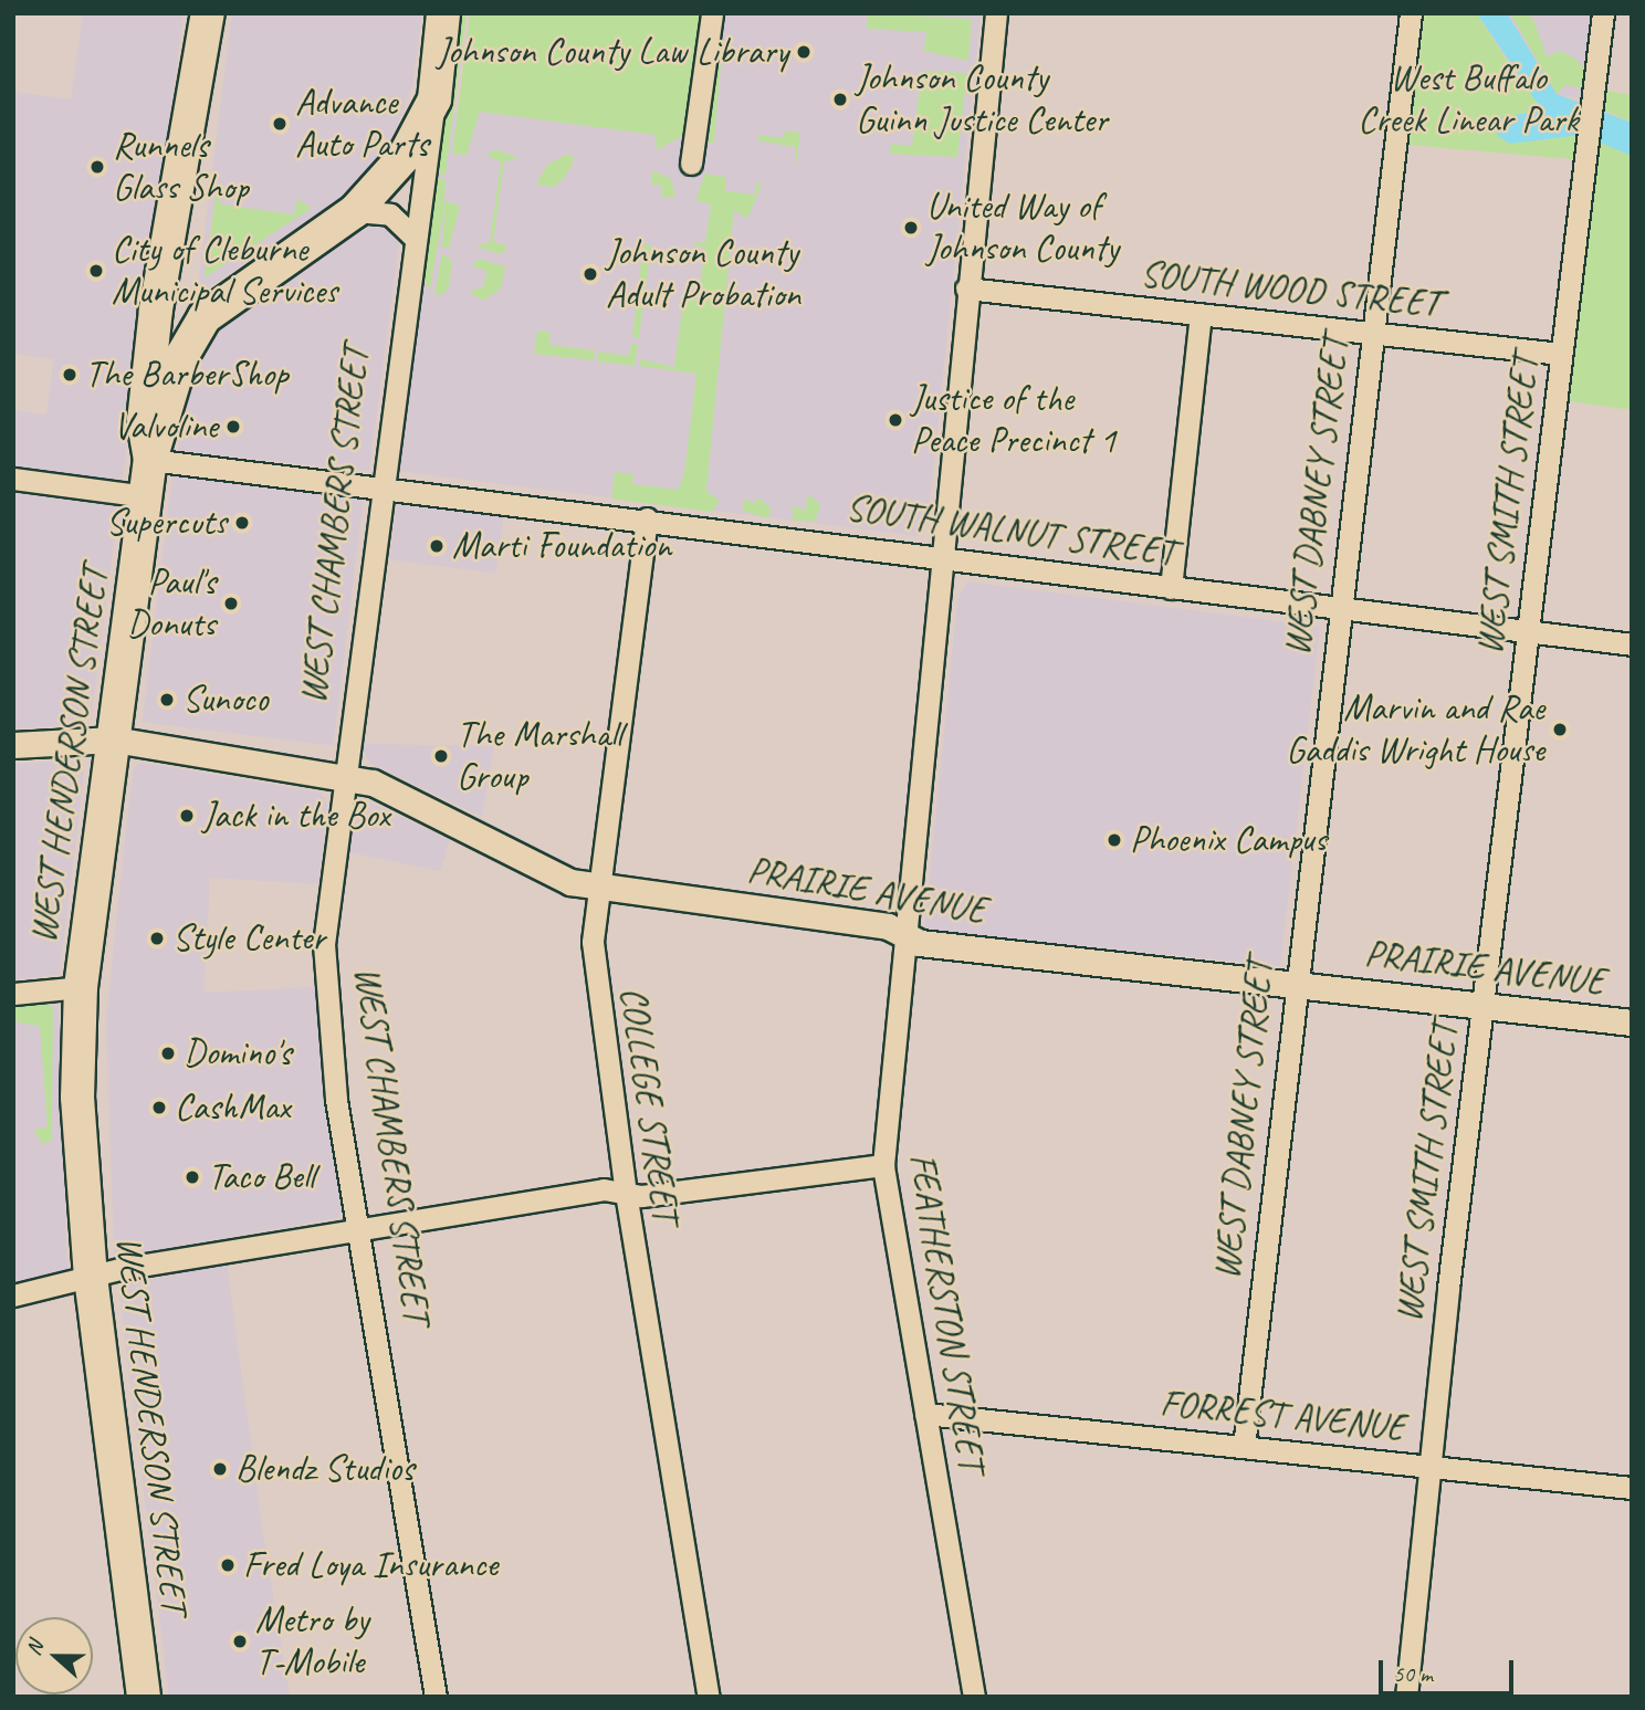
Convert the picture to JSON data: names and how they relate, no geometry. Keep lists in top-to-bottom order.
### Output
{
  "streets": {
    "main road": ["WEST CHAMBERS STREET", "WEST HENDERSON STREET"],
    "street": [
      "SOUTH WOOD STREET",
      "WEST DABNEY STREET",
      "WEST SMITH STREET",
      "SOUTH WALNUT STREET",
      "PRAIRIE AVENUE",
      "COLLEGE STREET",
      "FEATHERSTON STREET",
      "FORREST AVENUE"
    ]
  },
  "crossings": [
    ["SOUTH WOOD STREET", "WEST DABNEY STREET"],
    ["SOUTH WOOD STREET", "WEST SMITH STREET"],
    ["SOUTH WOOD STREET", "FEATHERSTON STREET"],
    ["WEST DABNEY STREET", "SOUTH WALNUT STREET"],
    ["WEST DABNEY STREET", "PRAIRIE AVENUE"],
    ["WEST DABNEY STREET", "FORREST AVENUE"],
    ["WEST SMITH STREET", "SOUTH WALNUT STREET"],
    ["WEST SMITH STREET", "PRAIRIE AVENUE"],
    ["WEST SMITH STREET", "FORREST AVENUE"],
    ["WEST CHAMBERS STREET", "SOUTH WALNUT STREET"],
    ["WEST CHAMBERS STREET", "WEST HENDERSON STREET"],
    ["WEST CHAMBERS STREET", "PRAIRIE AVENUE"],
    ["SOUTH WALNUT STREET", "WEST HENDERSON STREET"],
    ["SOUTH WALNUT STREET", "COLLEGE STREET"],
    ["SOUTH WALNUT STREET", "FEATHERSTON STREET"],
    ["WEST HENDERSON STREET", "PRAIRIE AVENUE"],
    ["PRAIRIE AVENUE", "COLLEGE STREET"],
    ["PRAIRIE AVENUE", "FEATHERSTON STREET"],
    ["FEATHERSTON STREET", "FORREST AVENUE"]
  ],
  "parks": ["West Buffalo Creek Linear Park"],
  "places": [
    "Johnson County Law Library",
    "Johnson County Guinn Justice Center",
    "Advance Auto Parts",
    "Runnels Glass Shop",
    "United Way of Johnson County",
    "City of Cleburne Municipal Services",
    "Johnson County Adult Probation",
    "The BarberShop",
    "Justice of the Peace Precinct 1",
    "Valvoline",
    "Supercuts",
    "Marti Foundation",
    "Paul's Donuts",
    "Sunoco",
    "Marvin and Rae Gaddis Wright House",
    "The Marshall Group",
    "Jack in the Box",
    "Phoenix Campus",
    "Style Center",
    "Domino's",
    "CashMax",
    "Taco Bell",
    "Blendz Studios",
    "Fred Loya Insurance",
    "Metro by T-Mobile"
  ],
  "scale_bar": "50 m",
  "north": "left"
}
